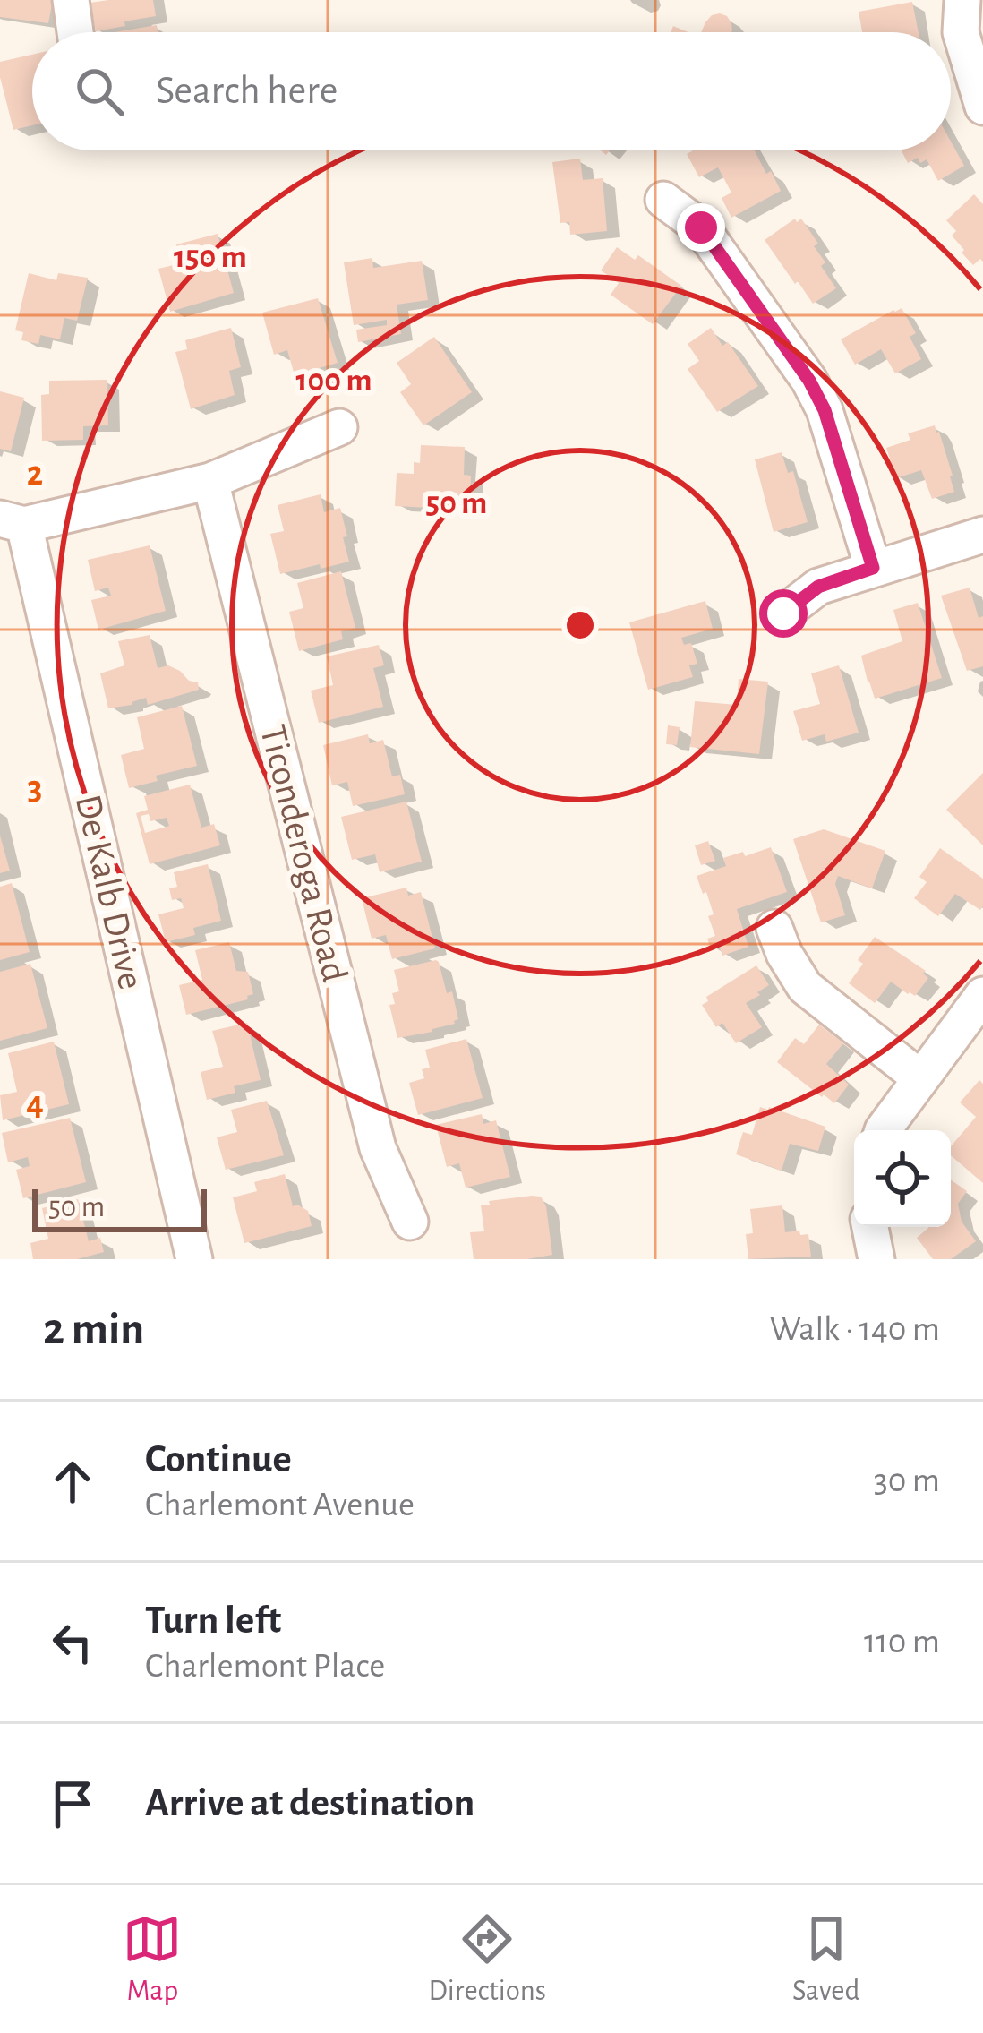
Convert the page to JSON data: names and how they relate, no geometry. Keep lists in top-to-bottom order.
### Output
{
  "streets": {
    "street": ["Ticonderoga Road", "De Kalb Drive"]
  },
  "scale_bar": "50 m",
  "page": {
    "search": "Search here",
    "scale": "50 m",
    "heading": ["2 min", "Walk · 140 m"],
    "list": [
      ["Continue", "Charlemont Avenue", "30 m"],
      ["Turn left", "Charlemont Place", "110 m"],
      "Arrive at destination"
    ],
    "nav": ["Map", "Directions", "Saved"]
  },
  "grid": {
    "rows": ["2", "3", "4"]
  },
  "rings": ["150 m", "100 m", "50 m"]
}
